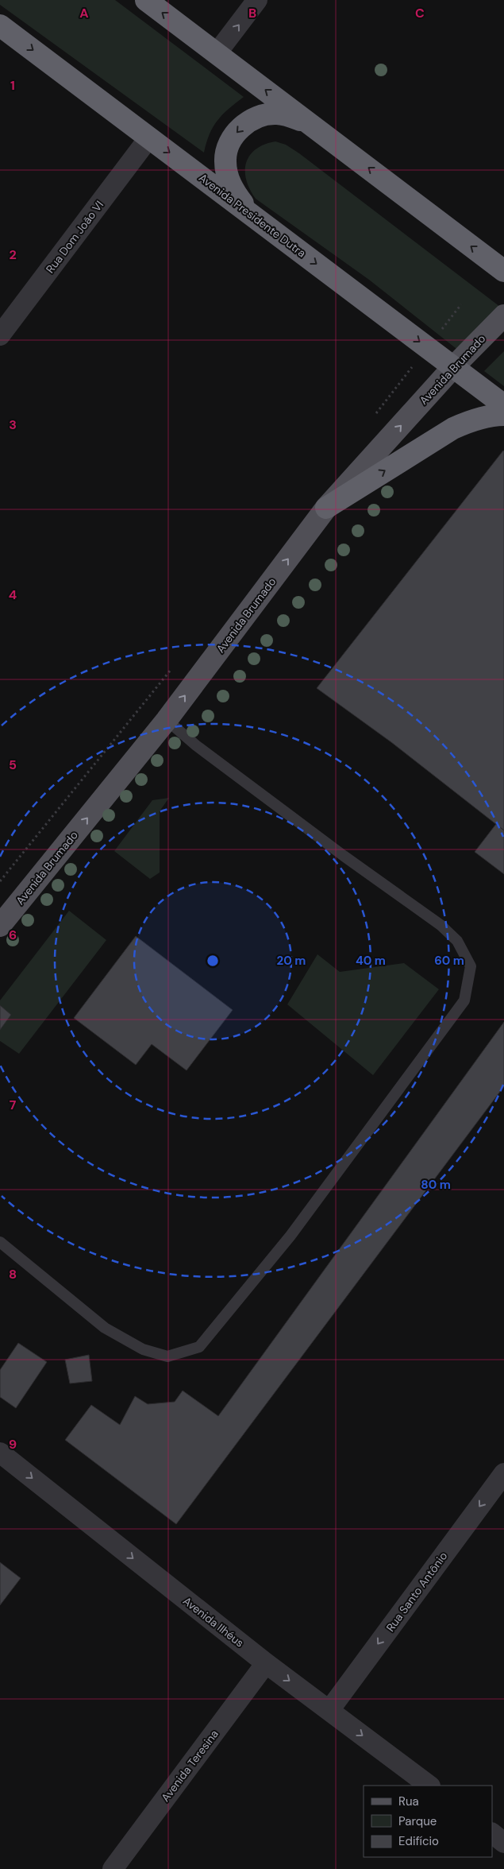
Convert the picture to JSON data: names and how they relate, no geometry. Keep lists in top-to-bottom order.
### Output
{
  "streets": {
    "highway": ["Avenida Presidente Dutra"],
    "main road": ["Avenida Brumado"],
    "street": [
      "Rua Dom João VI",
      "Rua Santo Antônio",
      "Avenida Ilhéus",
      "Avenida Teresina"
    ]
  },
  "crossings": [
    ["Avenida Presidente Dutra", "Rua Dom João VI"],
    ["Avenida Presidente Dutra", "Avenida Brumado"],
    ["Rua Santo Antônio", "Avenida Ilhéus"],
    ["Avenida Ilhéus", "Avenida Teresina"]
  ],
  "one_way": ["Avenida Brumado", "Rua Santo Antônio", "Avenida Ilhéus"],
  "legend": ["Rua", "Parque", "Edifício"],
  "grid": {
    "columns": ["A", "B", "C"],
    "rows": [
      "1",
      "2",
      "3",
      "4",
      "5",
      "6",
      "7",
      "8",
      "9"
    ]
  },
  "rings": [
    "20 m",
    "40 m",
    "60 m",
    "80 m"
  ]
}
